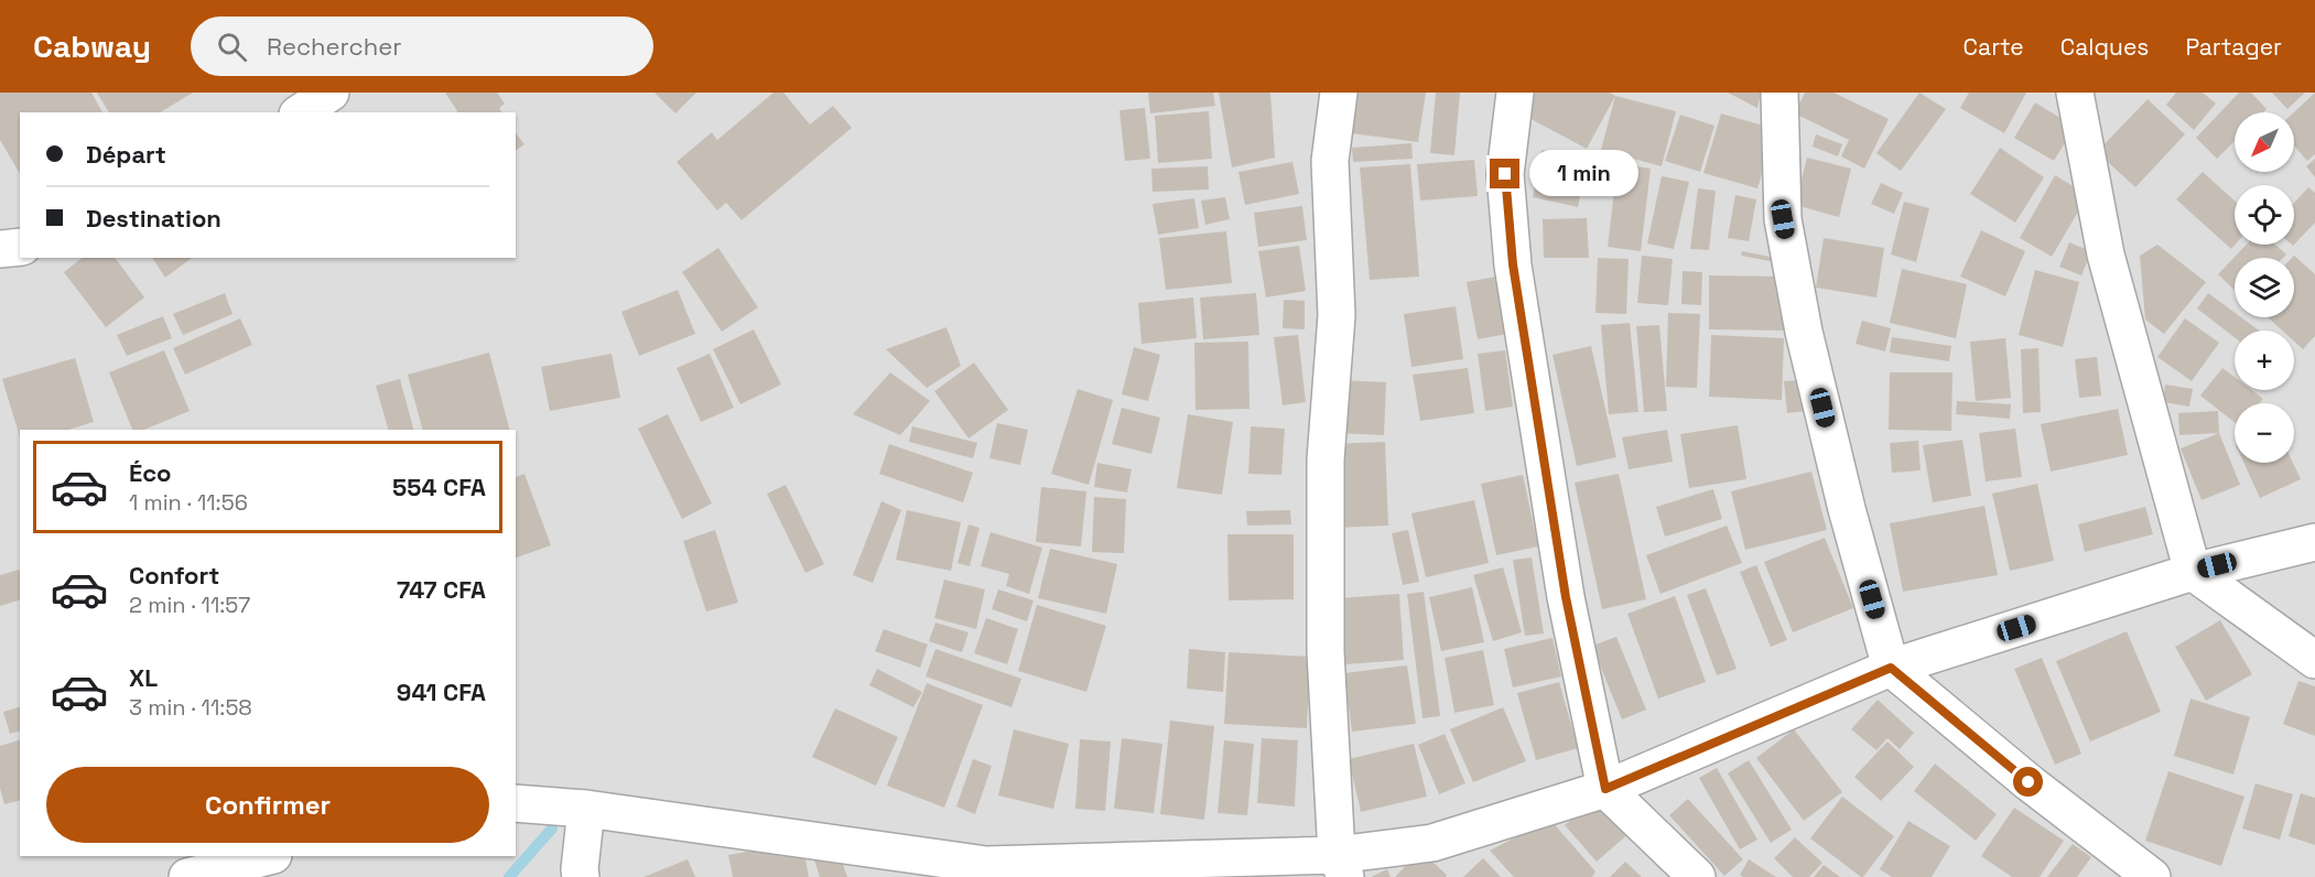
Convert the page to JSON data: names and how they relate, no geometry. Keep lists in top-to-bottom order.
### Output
{
  "north": "bottom left",
  "page": {
    "header": "Cabway",
    "search": "Rechercher",
    "nav": ["Carte", "Calques", "Partager"],
    "map_buttons": ["+", "−"],
    "banner": ["Départ", "Destination"],
    "bubble": "1 min",
    "list": [
      {
        "name": "Éco",
        "note": "1 min · 11:56",
        "value": "554 CFA"
      },
      {
        "name": "Confort",
        "note": "2 min · 11:57",
        "value": "747 CFA"
      },
      {
        "name": "XL",
        "note": "3 min · 11:58",
        "value": "941 CFA"
      }
    ],
    "buttons": "Confirmer"
  }
}
